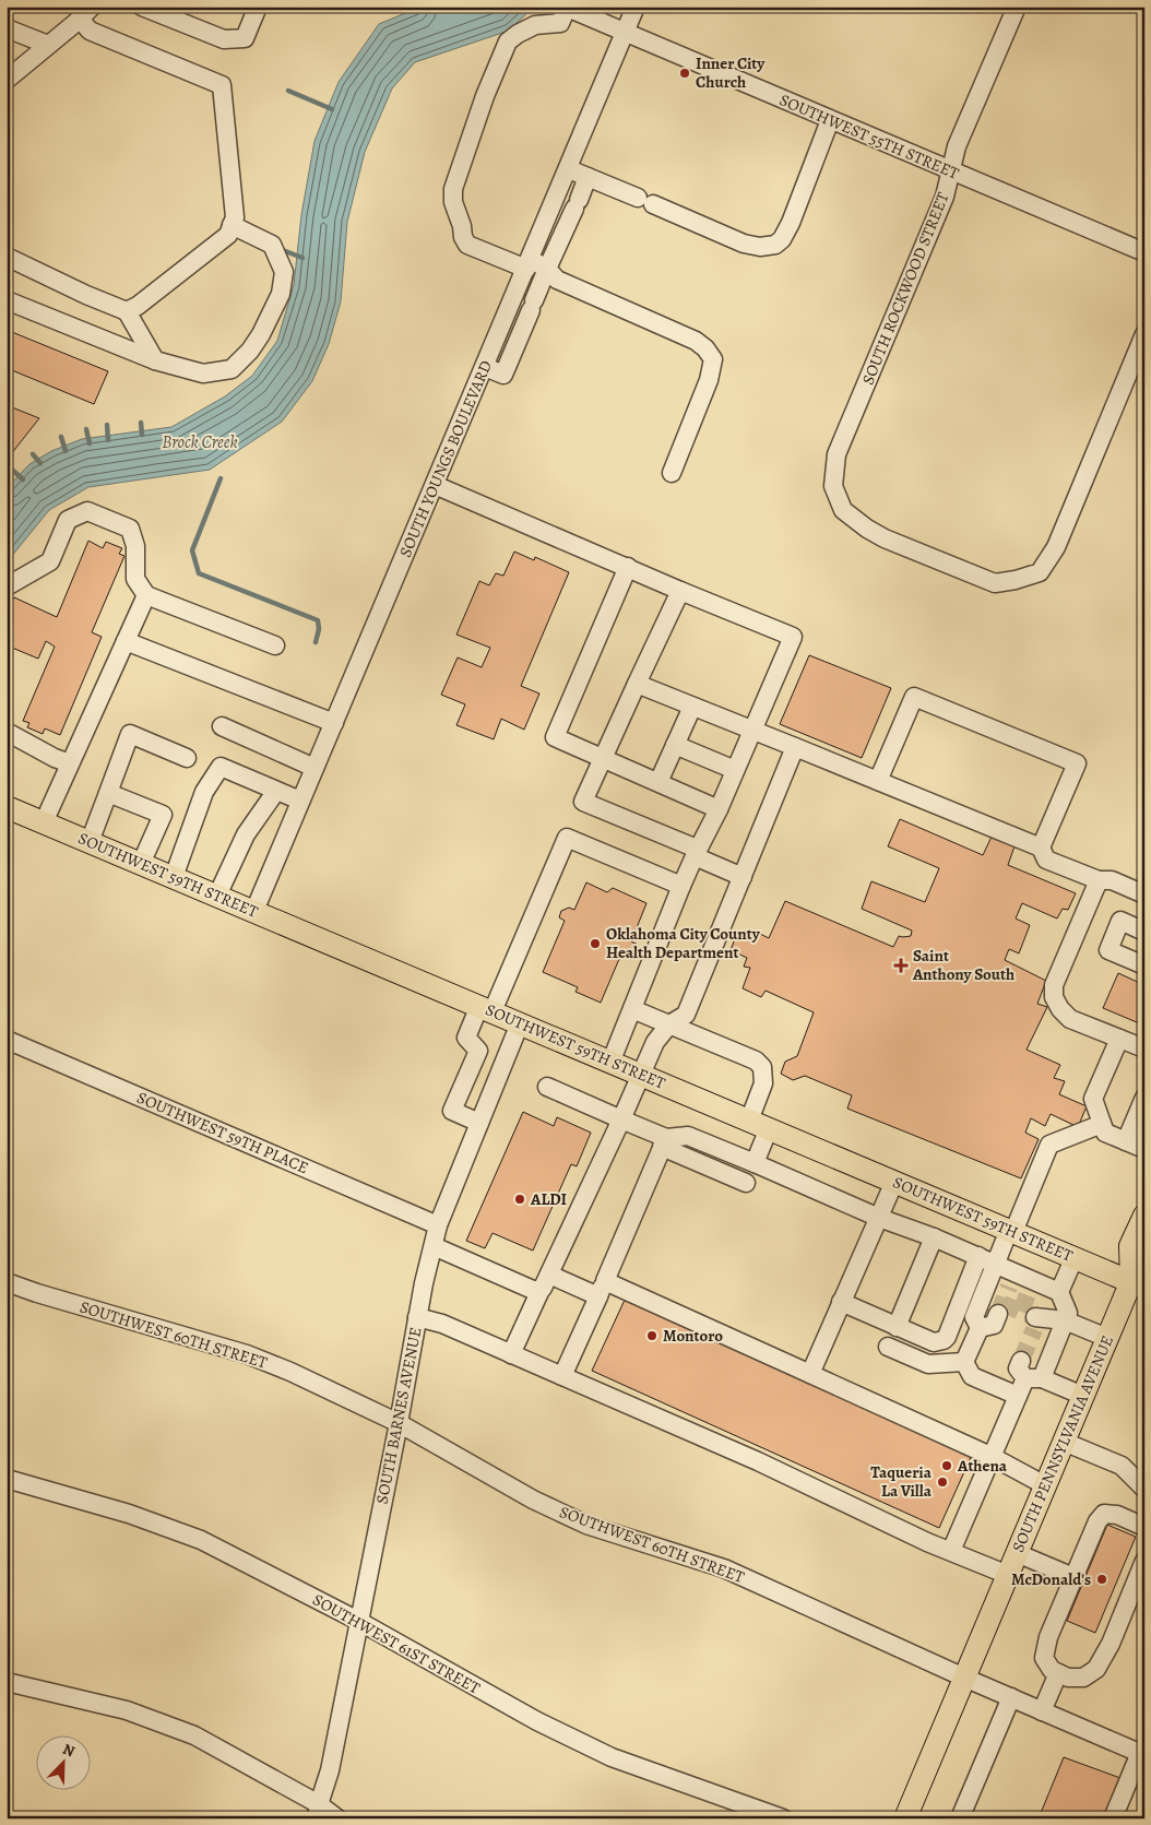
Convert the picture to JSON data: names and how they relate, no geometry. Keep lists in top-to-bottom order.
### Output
{
  "streets": {
    "main road": ["SOUTHWEST 59TH STREET", "SOUTH PENNSYLVANIA AVENUE"],
    "street": [
      "SOUTHWEST 55TH STREET",
      "SOUTH ROCKWOOD STREET",
      "SOUTH YOUNGS BOULEVARD",
      "SOUTHWEST 59TH PLACE",
      "SOUTHWEST 60TH STREET",
      "SOUTH BARNES AVENUE",
      "SOUTHWEST 61ST STREET"
    ]
  },
  "crossings": [
    ["SOUTHWEST 55TH STREET", "SOUTH ROCKWOOD STREET"],
    ["SOUTHWEST 55TH STREET", "SOUTH YOUNGS BOULEVARD"],
    ["SOUTH YOUNGS BOULEVARD", "SOUTHWEST 59TH STREET"],
    ["SOUTHWEST 59TH STREET", "SOUTH BARNES AVENUE"],
    ["SOUTHWEST 59TH STREET", "SOUTH PENNSYLVANIA AVENUE"],
    ["SOUTHWEST 59TH PLACE", "SOUTH BARNES AVENUE"],
    ["SOUTHWEST 60TH STREET", "SOUTH BARNES AVENUE"],
    ["SOUTHWEST 60TH STREET", "SOUTH PENNSYLVANIA AVENUE"],
    ["SOUTH BARNES AVENUE", "SOUTHWEST 61ST STREET"]
  ],
  "water": ["Brock Creek"],
  "places": {
    "other": [
      "Inner City Church",
      "Oklahoma City County Health Department",
      "ALDI",
      "Montoro",
      "Athena",
      "Taqueria La Villa",
      "McDonald's"
    ],
    "health": ["Saint Anthony South"]
  },
  "north": "top right"
}
